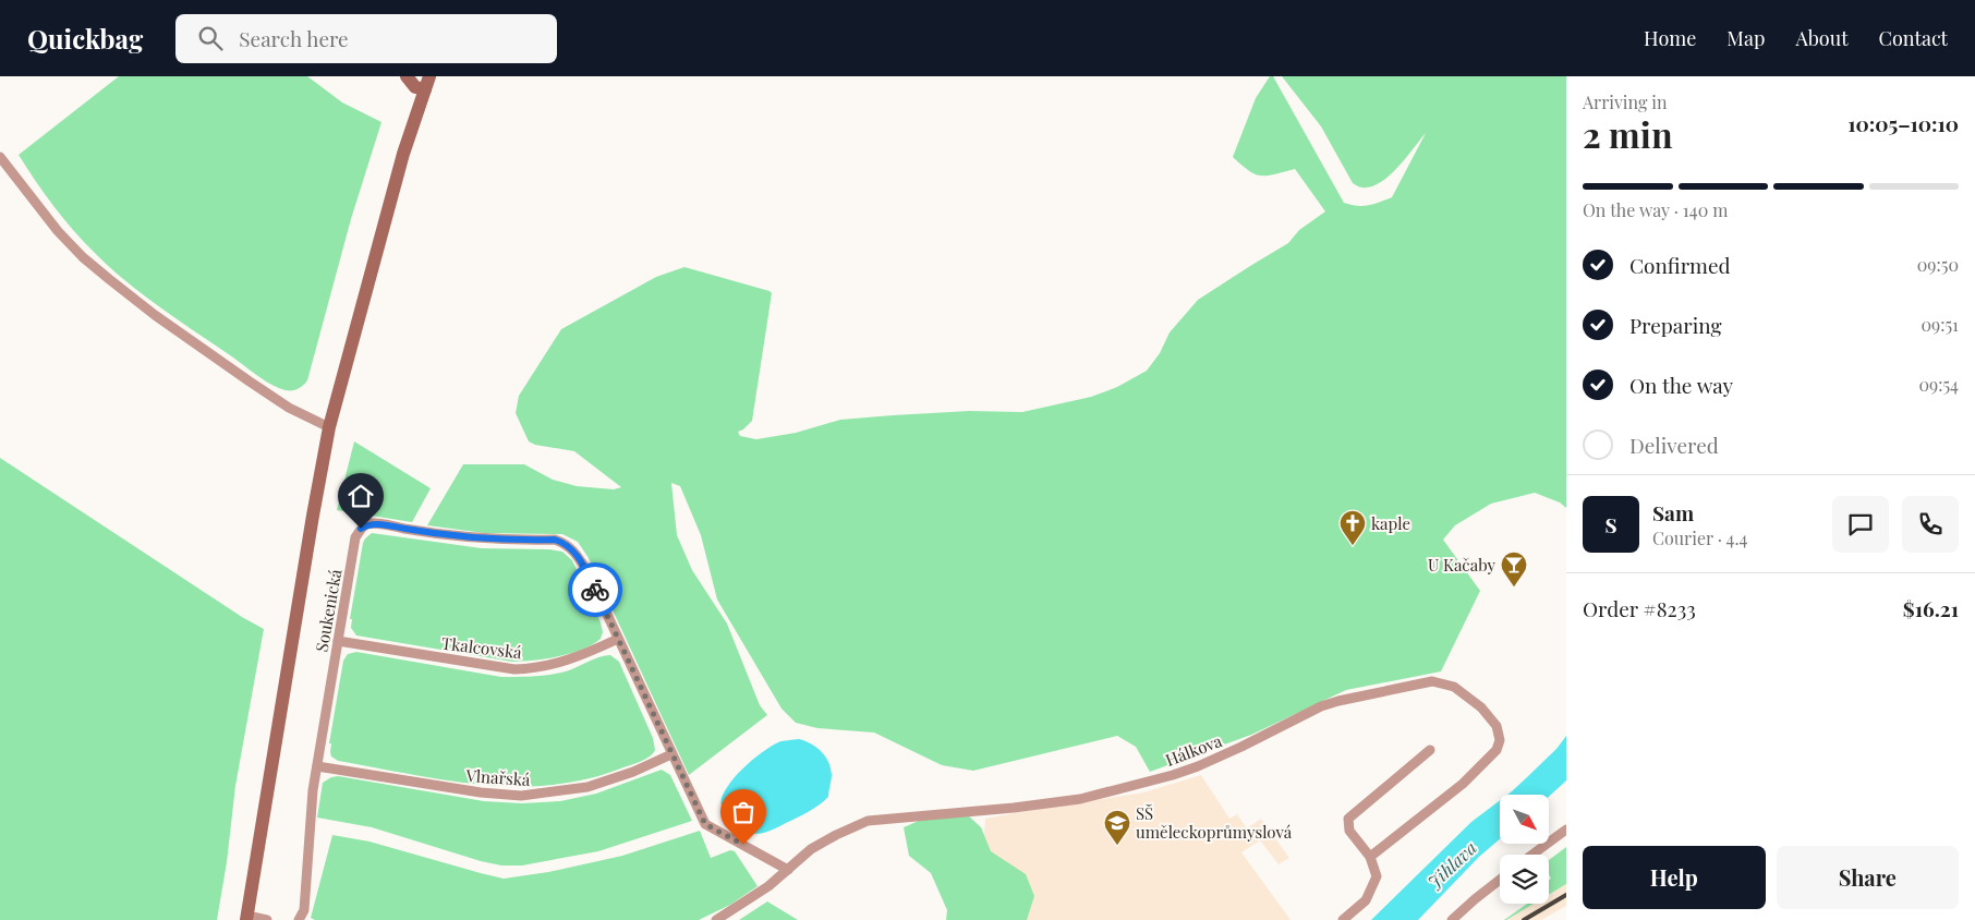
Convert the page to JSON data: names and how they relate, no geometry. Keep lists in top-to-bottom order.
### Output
{
  "streets": {
    "street": [
      "Soukenická",
      "Tkalcovská",
      "Hálkova",
      "Vlnařská"
    ]
  },
  "crossings": [
    ["Soukenická", "Tkalcovská"],
    ["Soukenická", "Hálkova"],
    ["Soukenická", "Vlnařská"]
  ],
  "water": ["Jihlava"],
  "places": {
    "church": ["kaple"],
    "bar": ["U Kačaby"],
    "school or university": ["SŠ uměleckoprůmyslová"]
  },
  "north": "bottom right",
  "page": {
    "header": "Quickbag",
    "search": "Search here",
    "nav": [
      "Home",
      "Map",
      "About",
      "Contact"
    ],
    "heading": ["2 min", "Arriving in", "10:05–10:10"],
    "panel": [
      "Sam",
      "Courier · 4.4",
      "Order #8233",
      "$16.21"
    ],
    "bar": "On the way · 140 m",
    "list": [
      ["Confirmed", "09:50"],
      ["Preparing", "09:51"],
      ["On the way", "09:54"],
      "Delivered"
    ],
    "round": "S",
    "buttons": ["Help", "Share"]
  }
}
